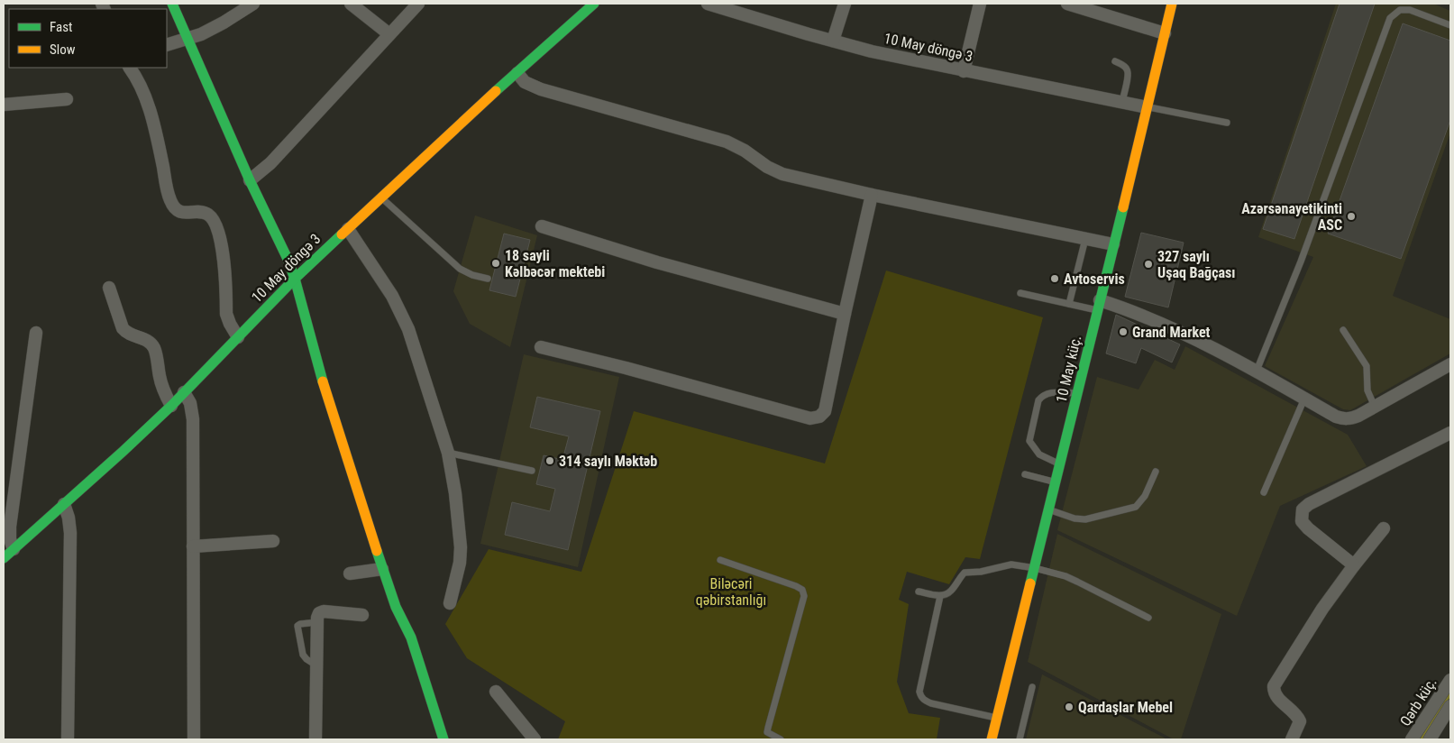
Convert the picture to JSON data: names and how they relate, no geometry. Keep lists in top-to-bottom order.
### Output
{
  "streets": {
    "street": ["10 May döngə 3", "10 May küç.", "Qərb küç."]
  },
  "crossings": [
    ["10 May döngə 3", "10 May küç."]
  ],
  "parks": ["Biləcəri qəbirstanlığı"],
  "places": [
    "Azərsənayetikinti ASC",
    "18 sayli Kəlbəcər mektebi",
    "327 saylı Uşaq Bağçası",
    "Avtoservis",
    "Grand Market",
    "314 saylı Məktəb",
    "Qardaşlar Mebel"
  ],
  "legend": ["Fast", "Slow"]
}
